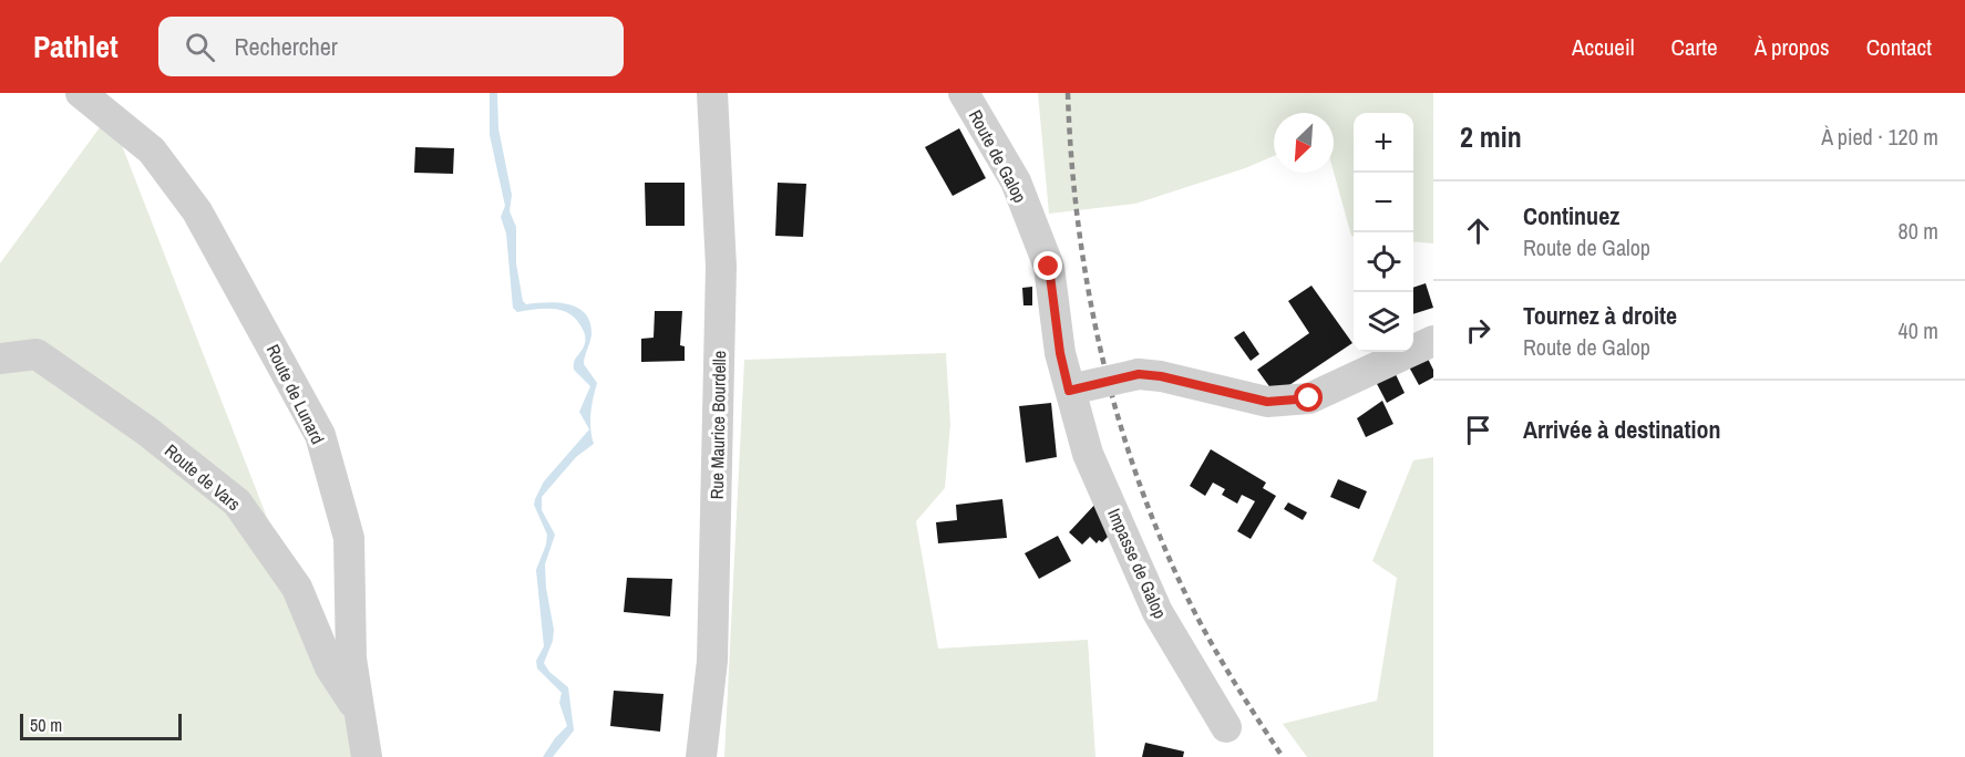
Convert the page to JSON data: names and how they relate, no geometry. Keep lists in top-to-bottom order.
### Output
{
  "streets": {
    "street": [
      "Route de Galop",
      "Route de Lunard",
      "Rue Maurice Bourdelle",
      "Route de Vars",
      "Impasse de Galop"
    ]
  },
  "crossings": [
    ["Route de Galop", "Impasse de Galop"],
    ["Route de Lunard", "Route de Vars"]
  ],
  "scale_bar": "50 m",
  "north": "bottom left",
  "page": {
    "header": "Pathlet",
    "search": "Rechercher",
    "nav": [
      "Accueil",
      "Carte",
      "À propos",
      "Contact"
    ],
    "heading": ["2 min", "À pied · 120 m"],
    "map_buttons": ["+", "−"],
    "list": [
      ["Continuez", "Route de Galop", "80 m"],
      ["Tournez à droite", "Route de Galop", "40 m"],
      "Arrivée à destination"
    ],
    "scale": "50 m"
  }
}
